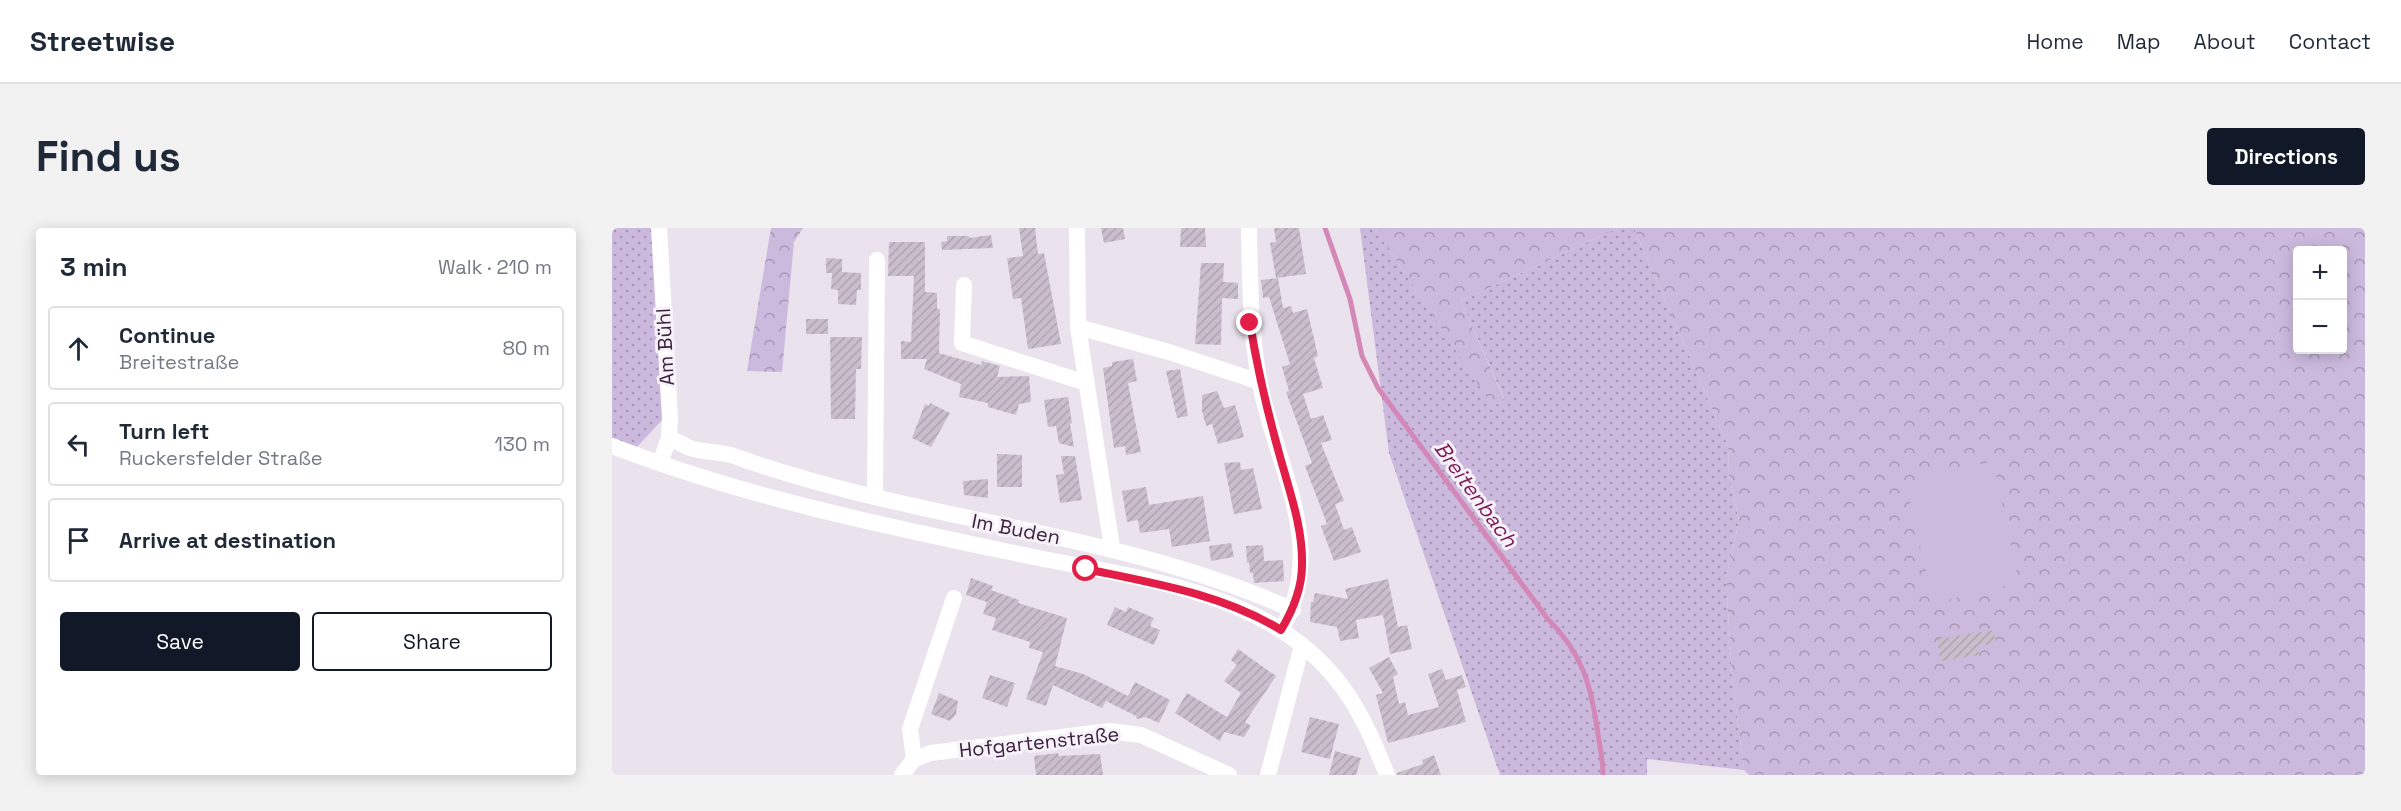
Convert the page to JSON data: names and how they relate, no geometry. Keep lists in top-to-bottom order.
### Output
{
  "streets": {
    "street": ["Am Bühl", "Im Buden", "Hofgartenstraße"]
  },
  "crossings": [
    ["Am Bühl", "Im Buden"]
  ],
  "water": ["Breitenbach"],
  "page": {
    "header": "Streetwise",
    "nav": [
      "Home",
      "Map",
      "About",
      "Contact"
    ],
    "buttons": [
      "Directions",
      ["Save", "Share"]
    ],
    "title": "Find us",
    "heading": ["3 min", "Walk · 210 m"],
    "map_buttons": ["+", "−"],
    "list": [
      ["Continue", "Breitestraße", "80 m"],
      ["Turn left", "Ruckersfelder Straße", "130 m"],
      "Arrive at destination"
    ]
  }
}
